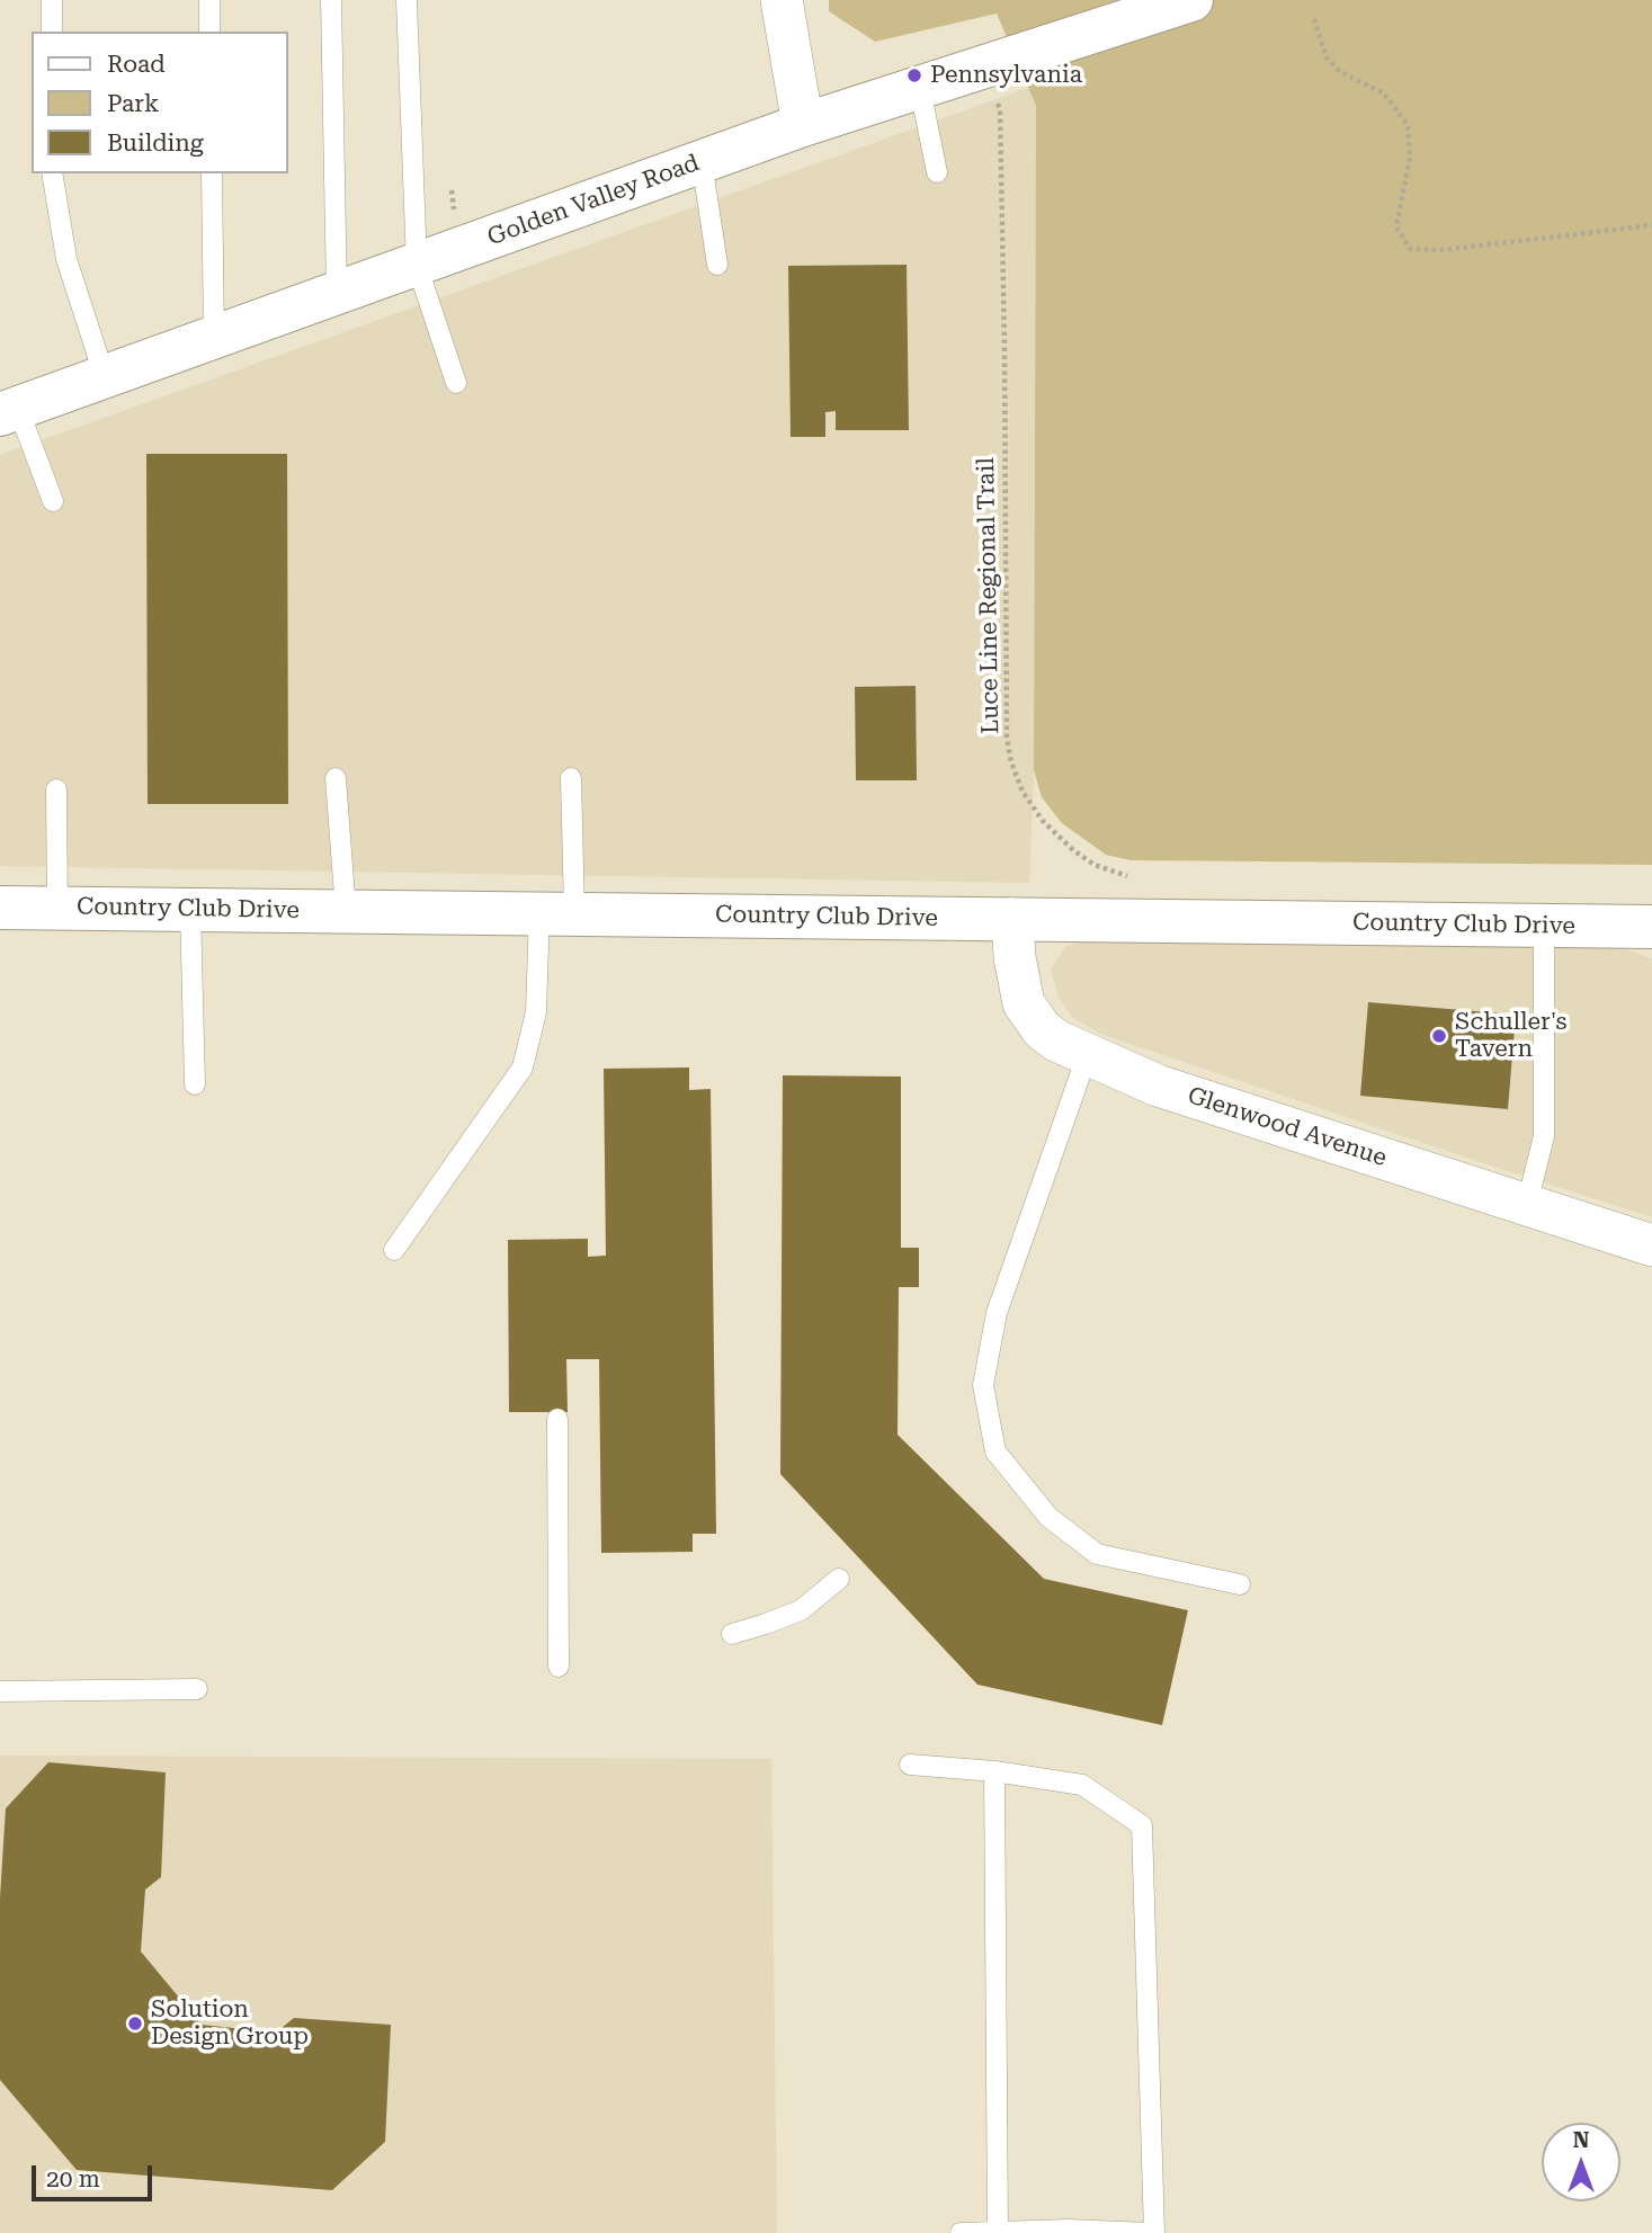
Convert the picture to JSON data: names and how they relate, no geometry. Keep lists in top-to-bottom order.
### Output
{
  "streets": {
    "street": ["Golden Valley Road", "Country Club Drive", "Glenwood Avenue"],
    "path": ["Luce Line Regional Trail"]
  },
  "crossings": [
    ["Golden Valley Road", "Luce Line Regional Trail"],
    ["Country Club Drive", "Glenwood Avenue"]
  ],
  "places": ["Pennsylvania", "Schuller's Tavern", "Solution Design Group"],
  "legend": ["Road", "Park", "Building"],
  "scale_bar": "20 m",
  "north": "top"
}
